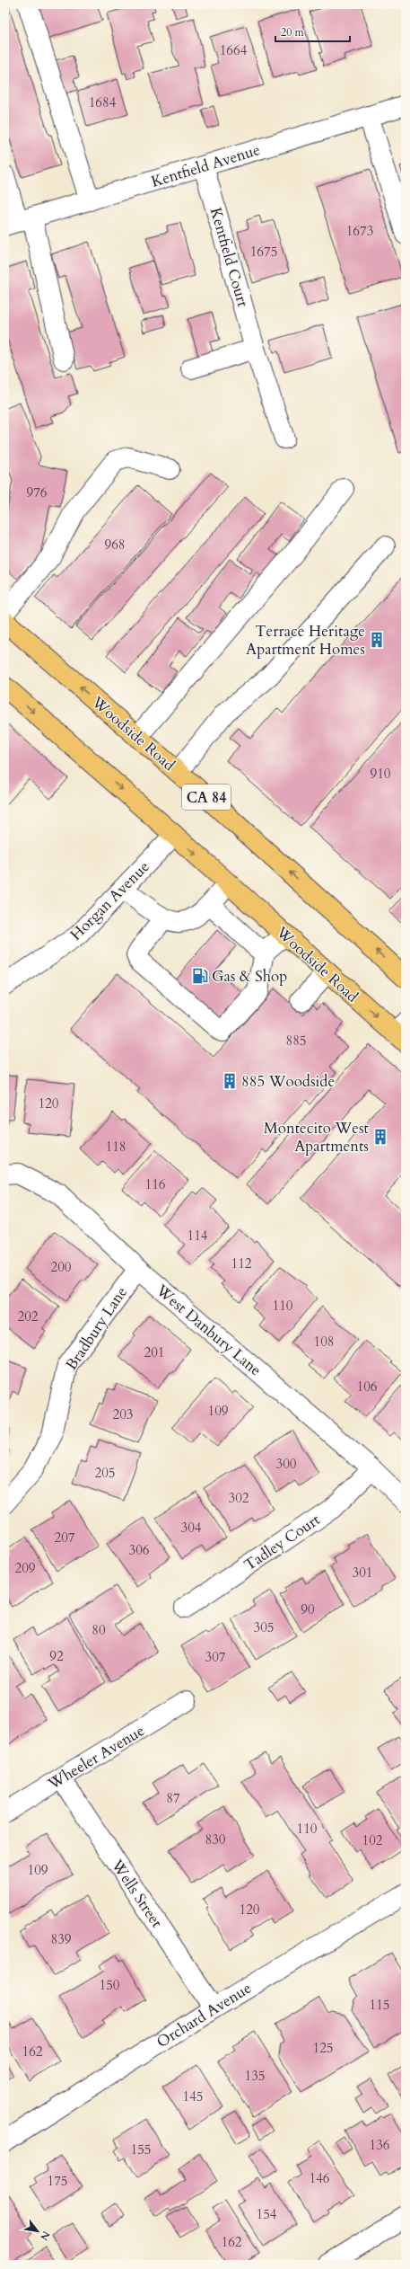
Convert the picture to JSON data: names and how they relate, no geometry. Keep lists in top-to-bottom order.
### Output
{
  "streets": {
    "main road": ["Woodside Road", "CA 84"],
    "street": [
      "Kentfield Avenue",
      "Kentfield Court",
      "Horgan Avenue",
      "Bradbury Lane",
      "West Danbury Lane",
      "Tadley Court",
      "Wheeler Avenue",
      "Wells Street",
      "Orchard Avenue"
    ]
  },
  "crossings": [
    ["Kentfield Avenue", "Kentfield Court"],
    ["Woodside Road", "Horgan Avenue"],
    ["Bradbury Lane", "West Danbury Lane"],
    ["West Danbury Lane", "Tadley Court"],
    ["Wheeler Avenue", "Wells Street"],
    ["Wells Street", "Orchard Avenue"]
  ],
  "places": {
    "building": ["Terrace Heritage Apartment Homes", "885 Woodside", "Montecito West Apartments"],
    "fuel station": ["Gas & Shop"]
  },
  "house_numbers": [
    "1664",
    "1684",
    "1673",
    "1675",
    "976",
    "968",
    "910",
    "885",
    "120",
    "118",
    "116",
    "114",
    "112",
    "200",
    "110",
    "202",
    "108",
    "201",
    "106",
    "109",
    "203",
    "300",
    "205",
    "302",
    "304",
    "207",
    "306",
    "209",
    "301",
    "90",
    "305",
    "80",
    "92",
    "307",
    "87",
    "110",
    "830",
    "102",
    "109",
    "120",
    "839",
    "150",
    "115",
    "125",
    "162",
    "135",
    "145",
    "136",
    "155",
    "146",
    "175",
    "154",
    "162"
  ],
  "scale_bar": "20 m",
  "north": "bottom right"
}
